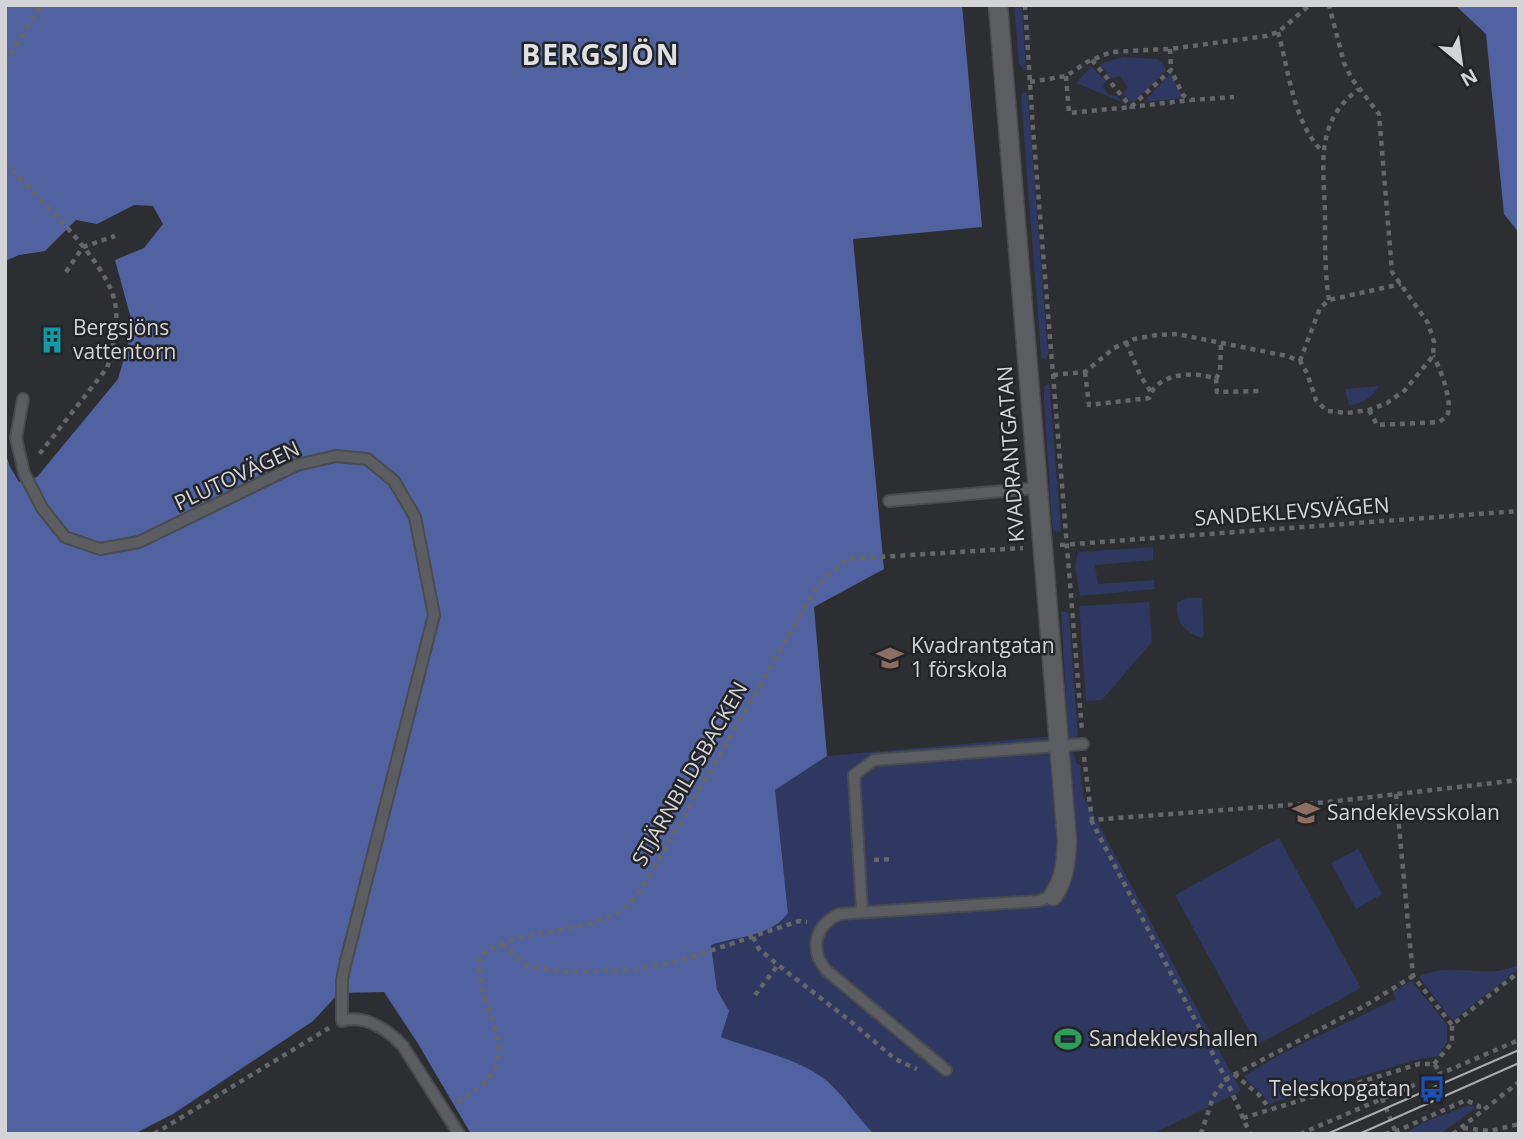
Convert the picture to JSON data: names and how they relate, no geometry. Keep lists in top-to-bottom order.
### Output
{
  "streets": {
    "street": ["KVADRANTGATAN"],
    "lane": ["PLUTOVÄGEN"],
    "path": ["SANDEKLEVSVÄGEN", "STJÄRNBILDSBACKEN"]
  },
  "crossings": [
    ["KVADRANTGATAN", "STJÄRNBILDSBACKEN"],
    ["SANDEKLEVSVÄGEN", "STJÄRNBILDSBACKEN"]
  ],
  "districts": ["BERGSJÖN"],
  "places": {
    "building": ["Bergsjöns vattentorn"],
    "school or university": ["Kvadrantgatan 1 förskola", "Sandeklevsskolan"],
    "sports": ["Sandeklevshallen"],
    "bus stop": ["Teleskopgatan"]
  },
  "north": "bottom right"
}
